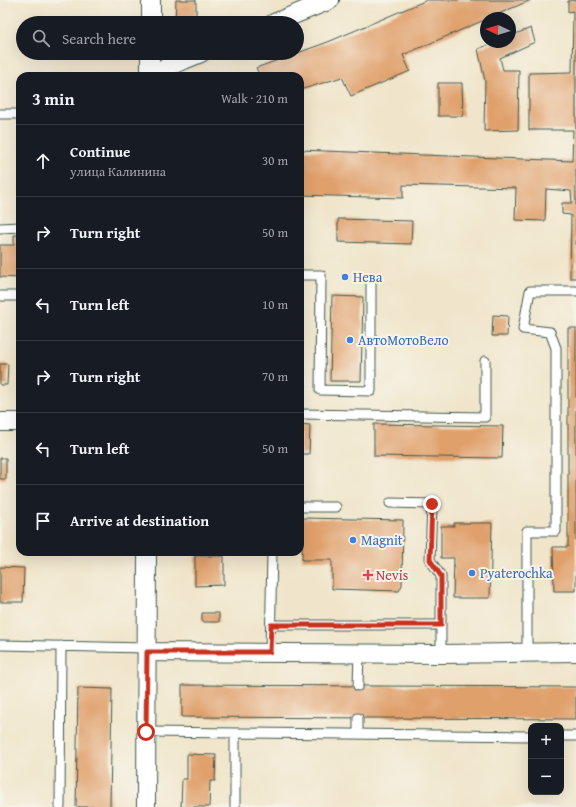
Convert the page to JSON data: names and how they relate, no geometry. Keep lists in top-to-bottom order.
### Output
{
  "places": {
    "other": [
      "Нева",
      "АвтоМотоВело",
      "Magnit",
      "Pyaterochka"
    ],
    "health": ["Nevis"]
  },
  "north": "left",
  "page": {
    "search": "Search here",
    "heading": ["3 min", "Walk · 210 m"],
    "list": [
      ["Continue", "улица Калинина", "30 m"],
      ["Turn right", "50 m"],
      ["Turn left", "10 m"],
      ["Turn right", "70 m"],
      ["Turn left", "50 m"],
      "Arrive at destination"
    ],
    "map_buttons": ["+", "−"]
  }
}
